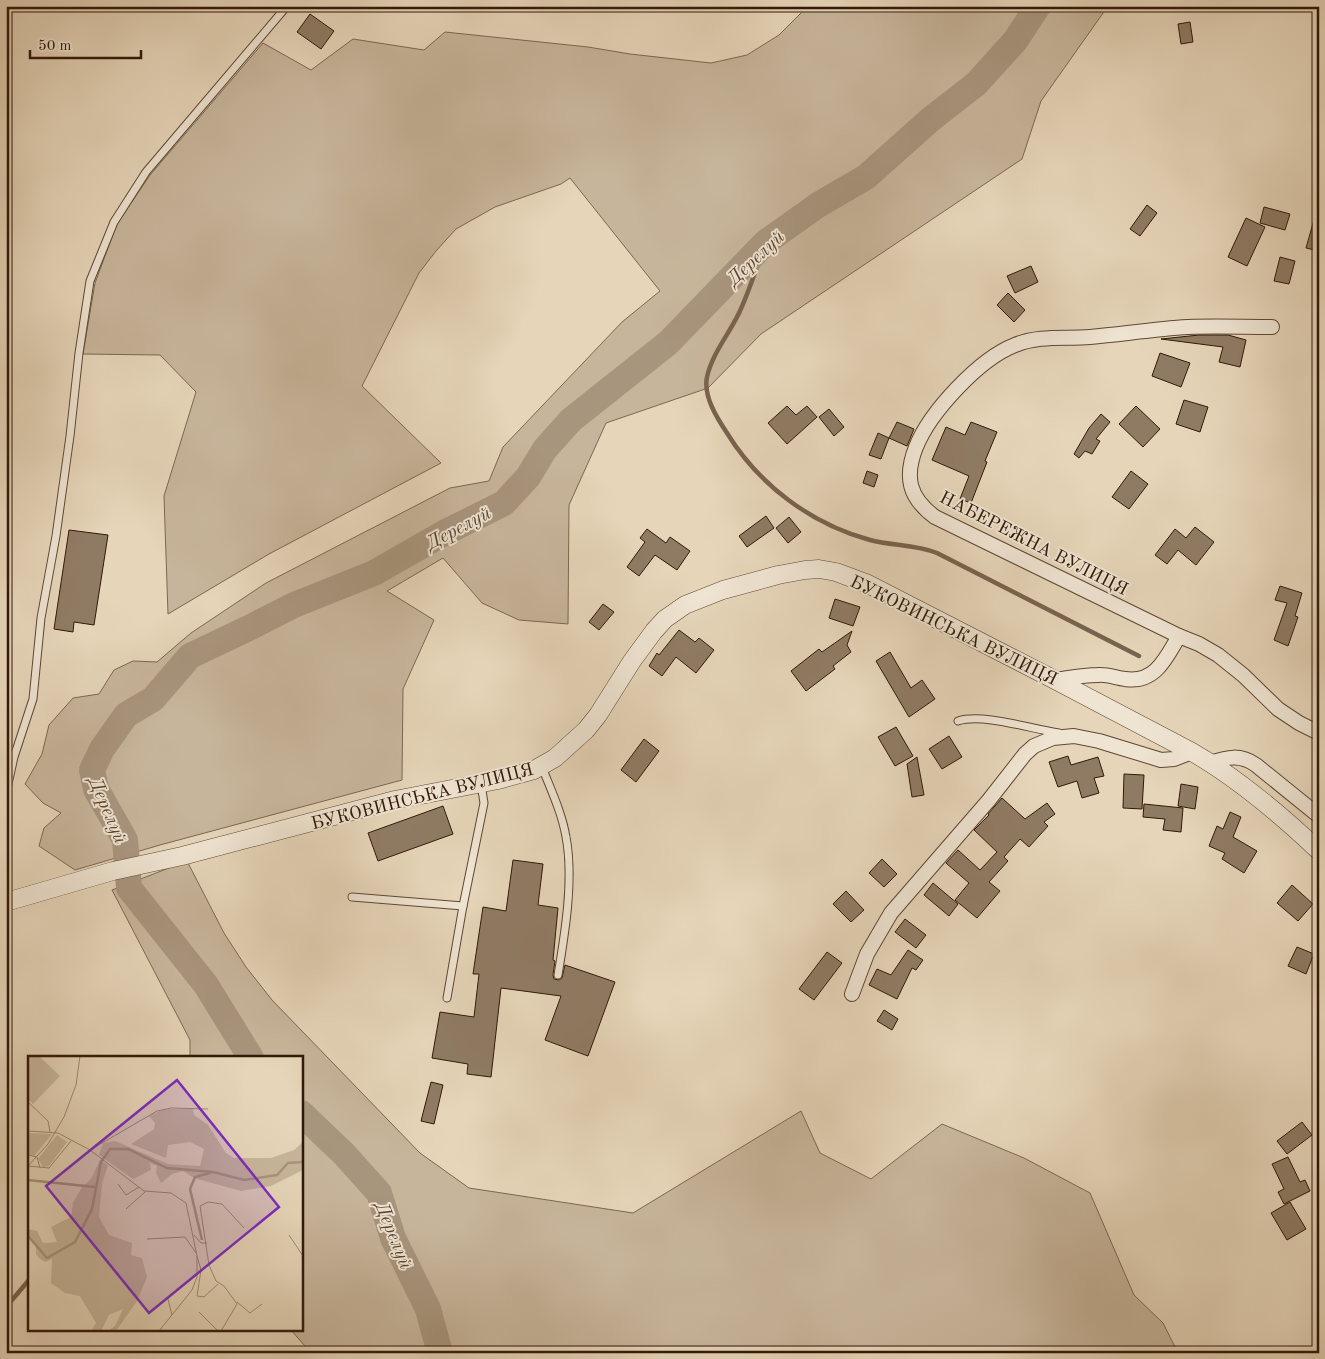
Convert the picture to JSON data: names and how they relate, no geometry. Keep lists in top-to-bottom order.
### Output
{
  "streets": {
    "street": ["НАБЕРЕЖНА ВУЛИЦЯ", "БУКОВИНСЬКА ВУЛИЦЯ"]
  },
  "water": ["Дерелуй"],
  "scale_bar": "50 m"
}
